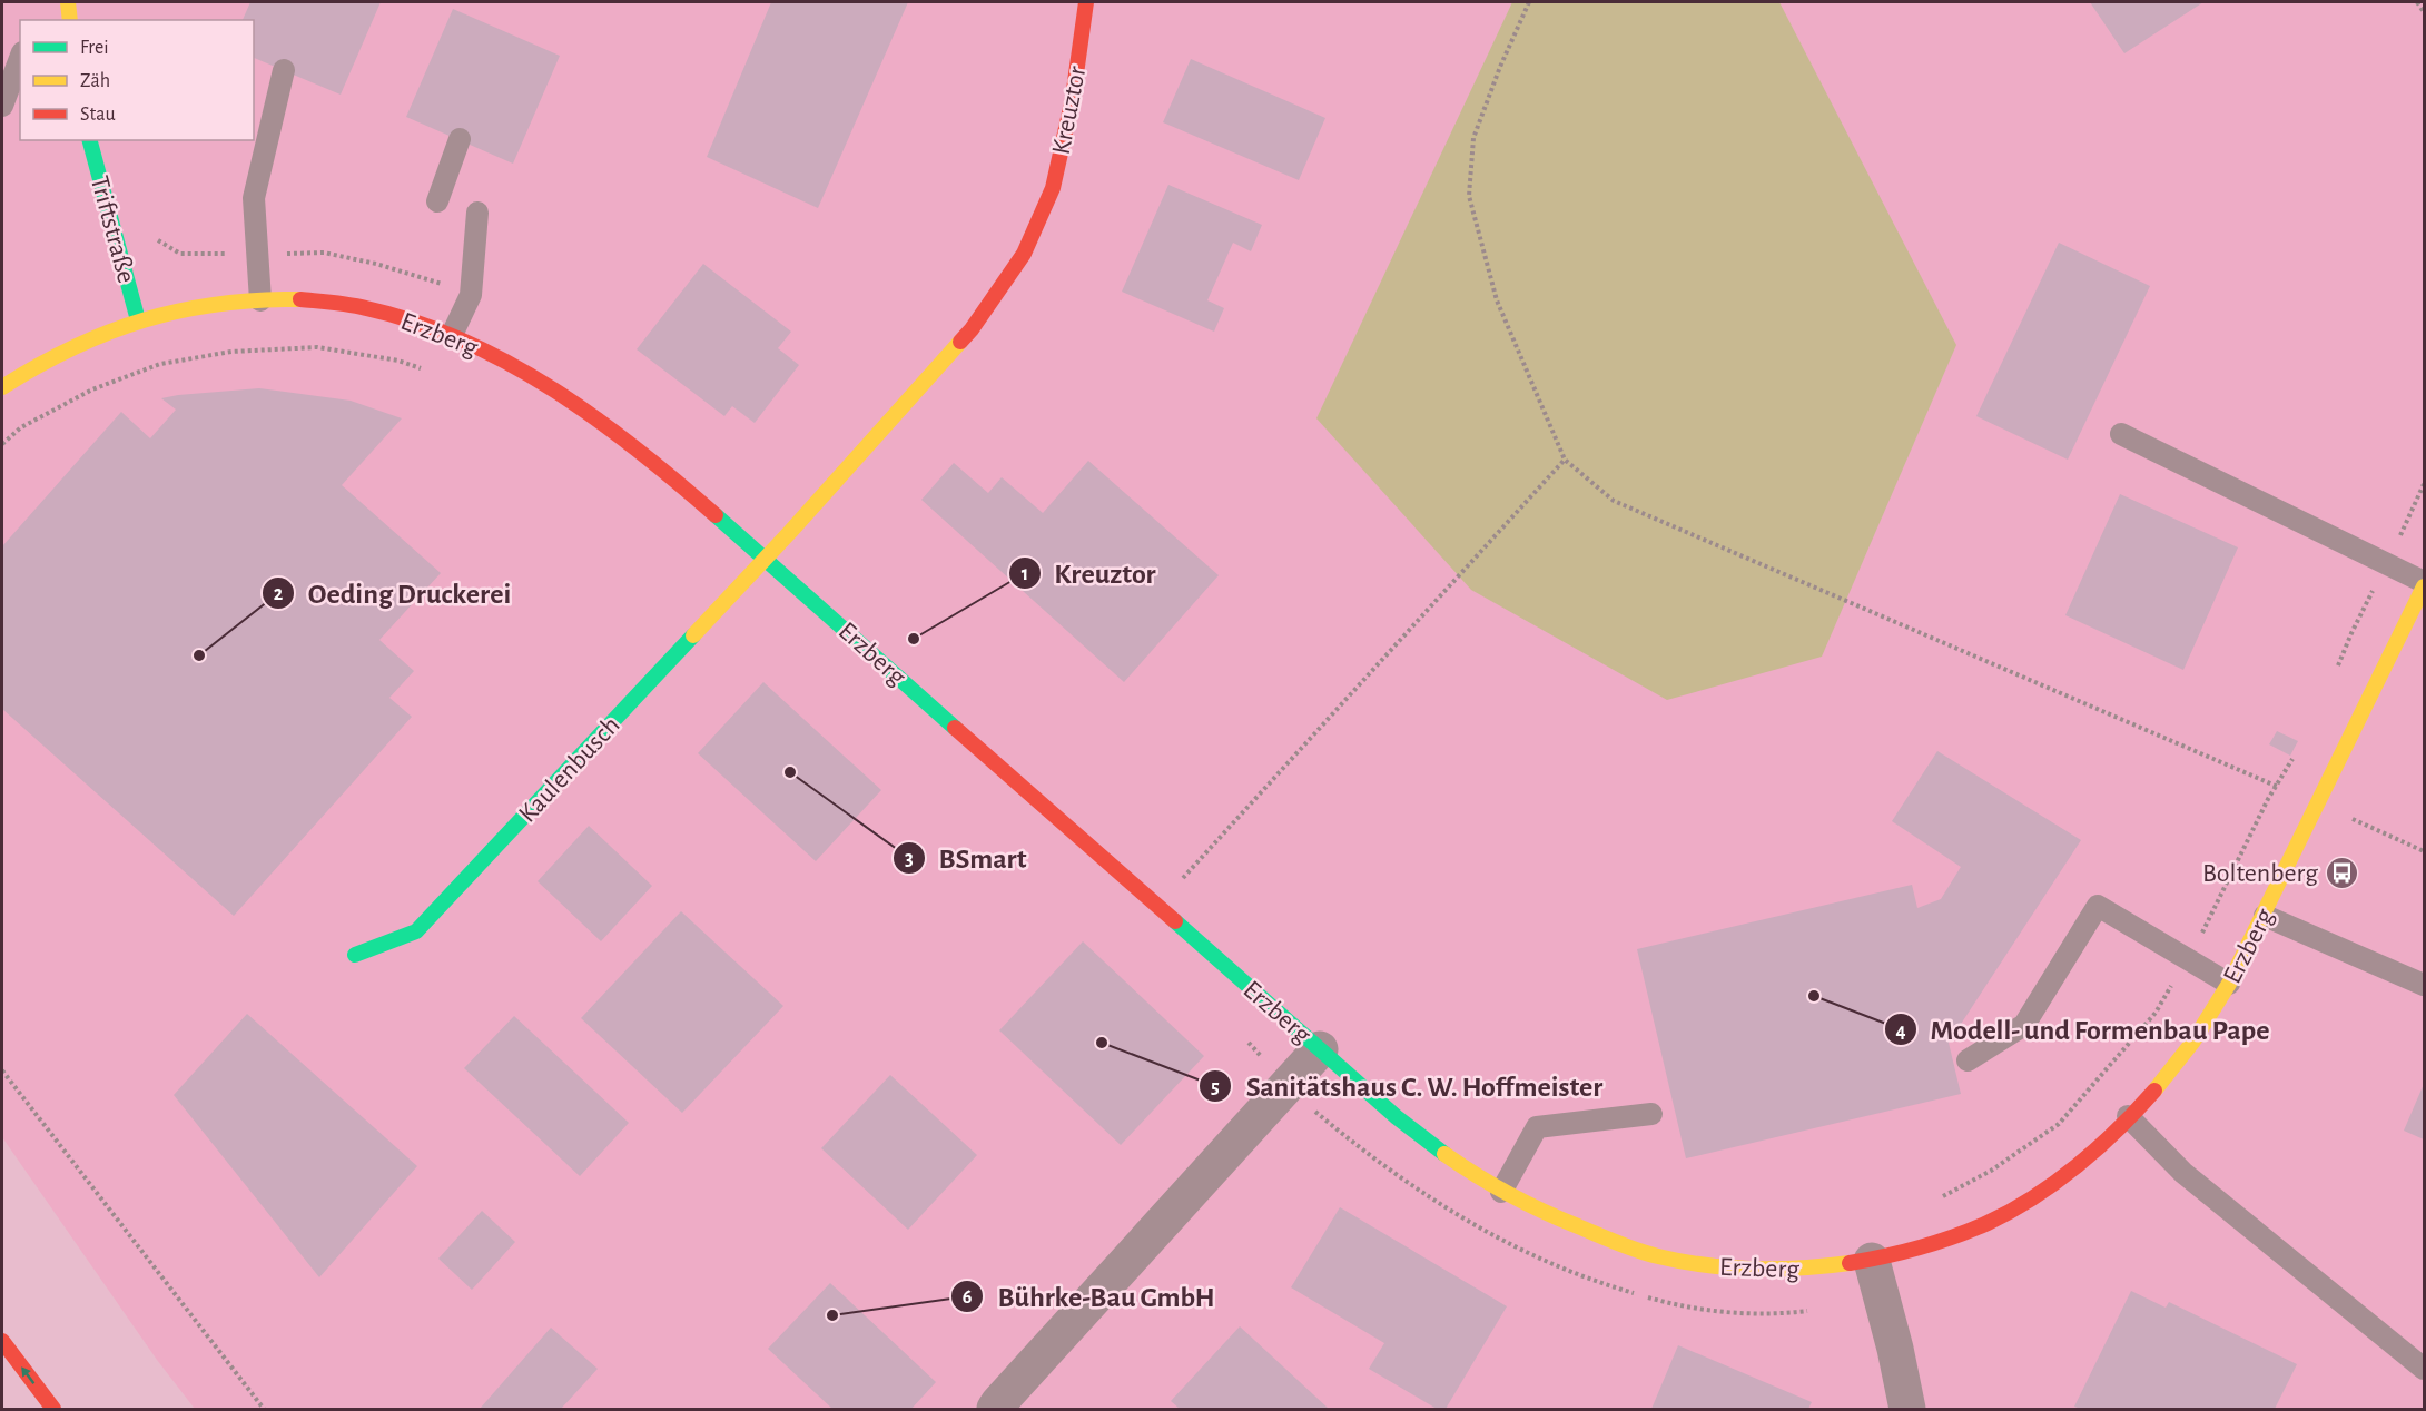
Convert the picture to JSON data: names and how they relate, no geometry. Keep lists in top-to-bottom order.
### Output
{
  "streets": {
    "main road": [
      "Kreuztor",
      "Triftstraße",
      "Erzberg",
      "Kaulenbusch"
    ]
  },
  "crossings": [
    ["Kreuztor", "Erzberg"],
    ["Kreuztor", "Kaulenbusch"],
    ["Triftstraße", "Erzberg"],
    ["Erzberg", "Kaulenbusch"]
  ],
  "places": {
    "other": [
      "Kreuztor",
      "Oeding Druckerei",
      "BSmart",
      "Modell- und Formenbau Pape",
      "Sanitätshaus C. W. Hoffmeister",
      "Bührke-Bau GmbH"
    ],
    "bus stop": ["Boltenberg"]
  },
  "legend": ["Frei", "Zäh", "Stau"]
}
